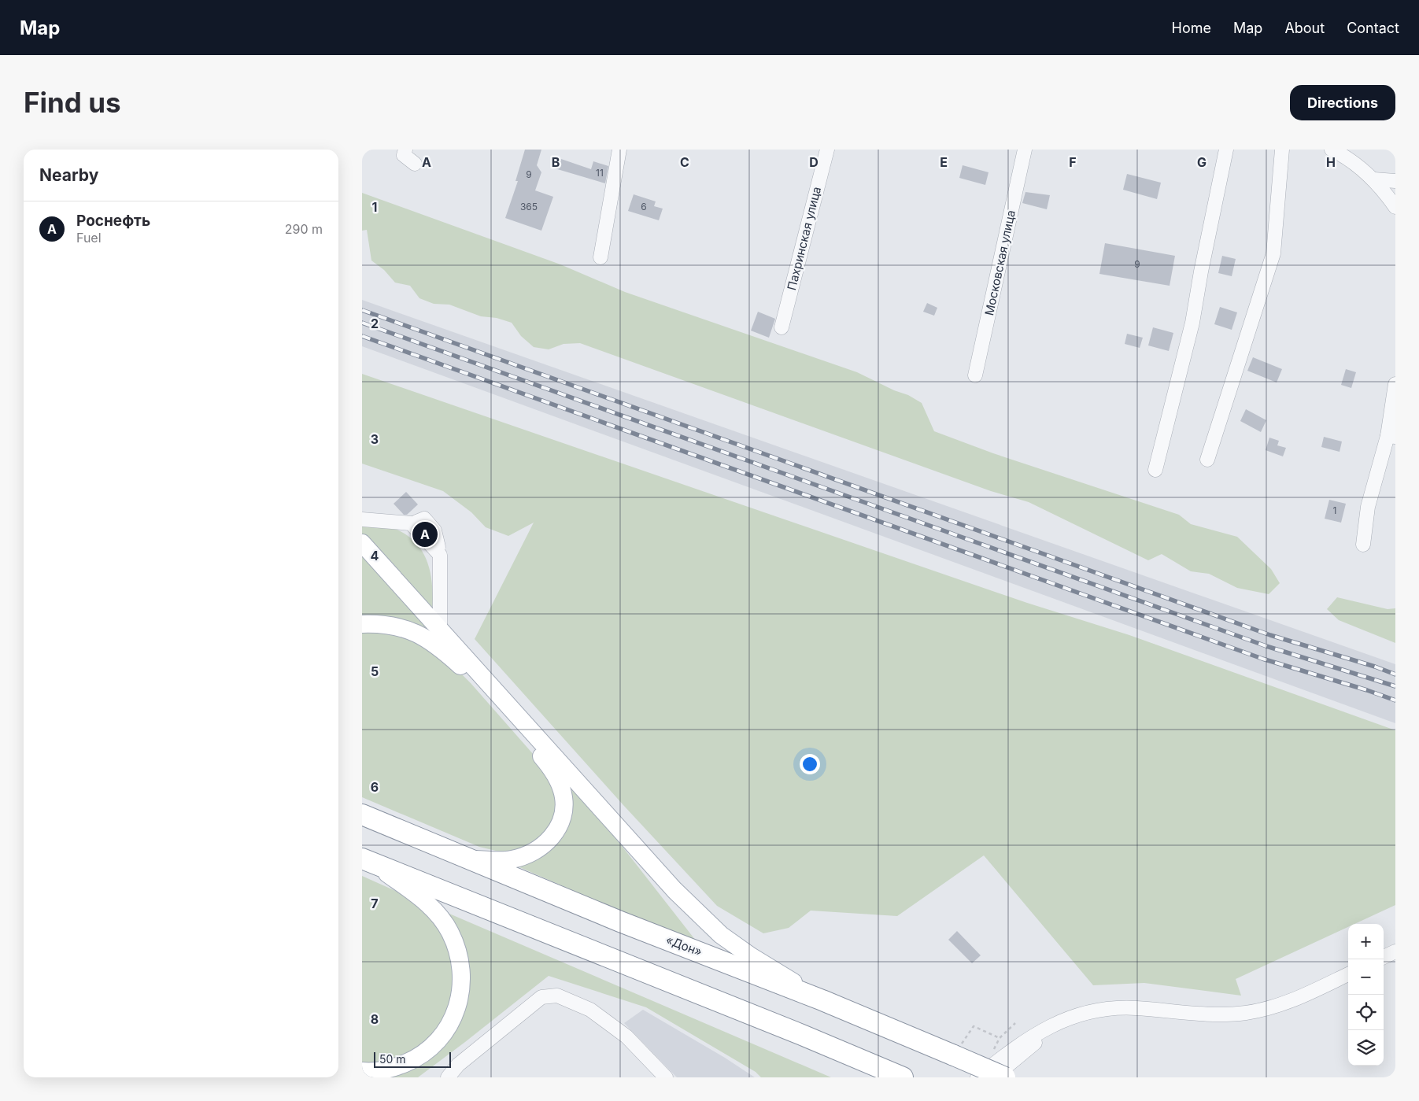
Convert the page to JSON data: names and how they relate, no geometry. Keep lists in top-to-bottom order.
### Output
{
  "streets": {
    "highway": ["«Дон»"],
    "street": ["Пахринская улица", "Московская улица"]
  },
  "house_numbers": [
    "11",
    "9",
    "365",
    "6",
    "9",
    "1"
  ],
  "scale_bar": "50 m",
  "page": {
    "header": "Map",
    "nav": [
      "Home",
      "Map",
      "About",
      "Contact"
    ],
    "buttons": "Directions",
    "title": "Find us",
    "heading": "Nearby",
    "list": [
      {
        "mark": "A",
        "name": "Роснефть",
        "note": "Fuel",
        "value": "290 m"
      }
    ],
    "pins": "A",
    "map_buttons": ["+", "−"],
    "scale": "50 m"
  },
  "grid": {
    "columns": [
      "A",
      "B",
      "C",
      "D",
      "E",
      "F",
      "G",
      "H"
    ],
    "rows": [
      "1",
      "2",
      "3",
      "4",
      "5",
      "6",
      "7",
      "8"
    ]
  }
}
